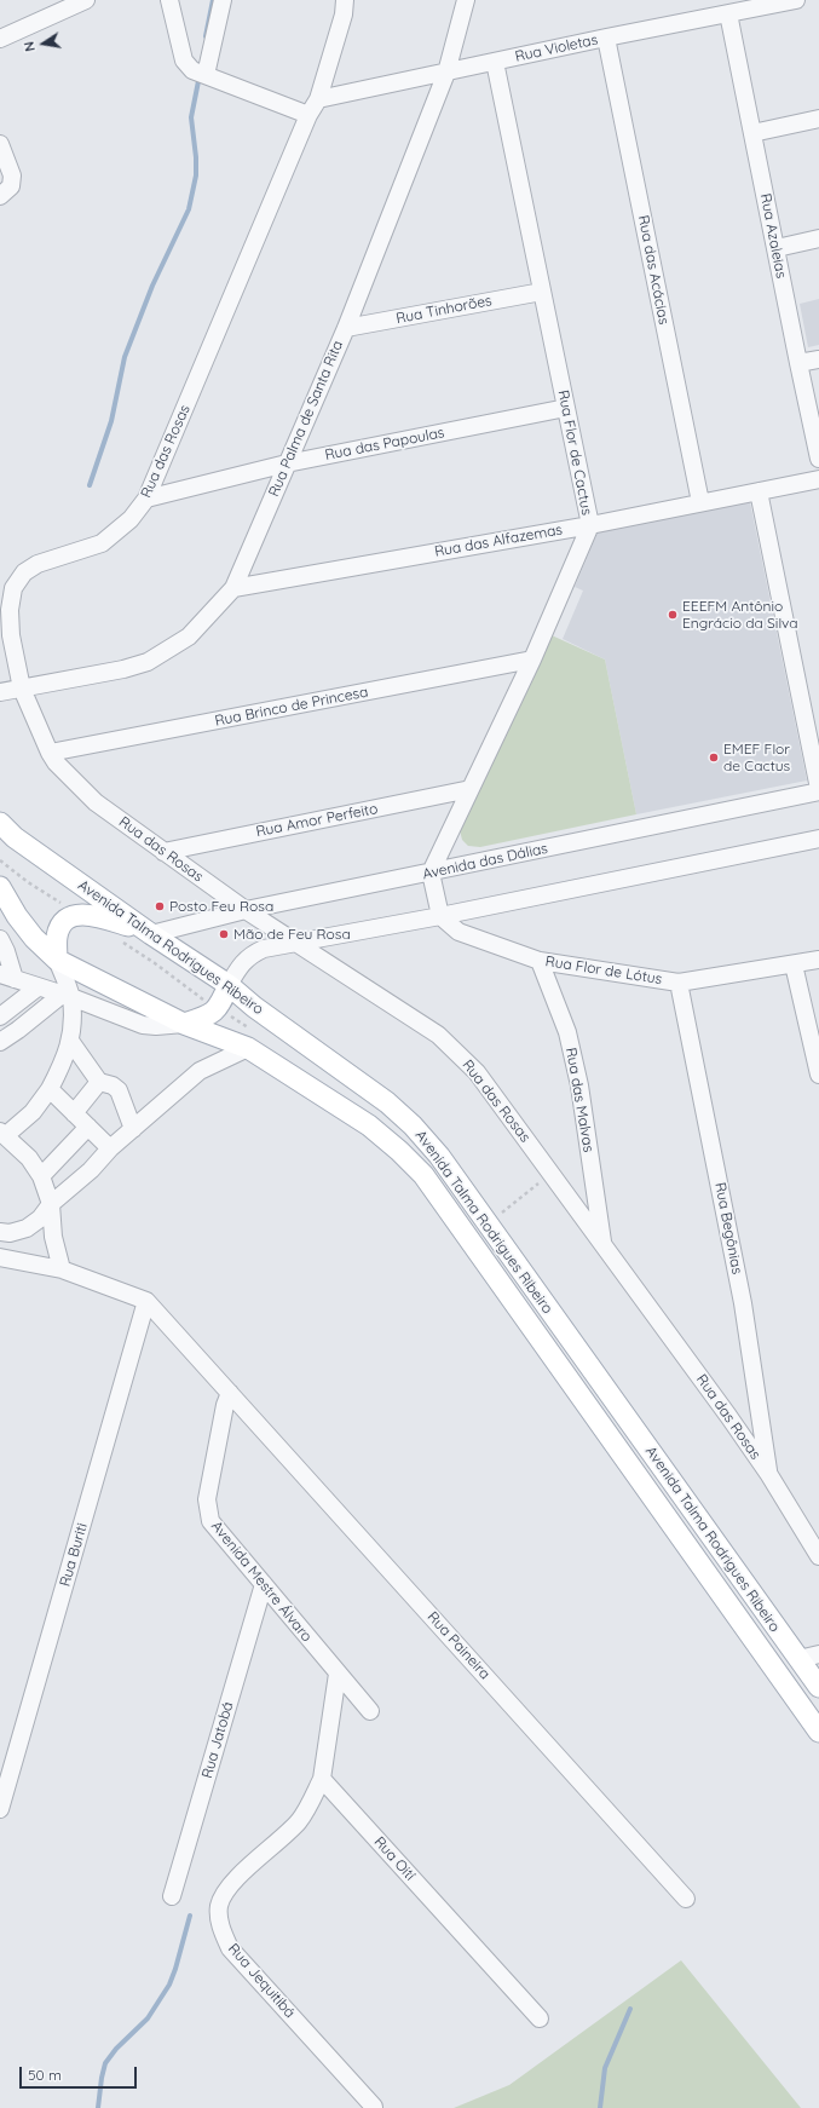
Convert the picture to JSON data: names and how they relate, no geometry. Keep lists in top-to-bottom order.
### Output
{
  "streets": {
    "main road": ["Avenida Talma Rodrigues Ribeiro"],
    "street": [
      "Rua Violetas",
      "Rua Azaleias",
      "Rua das Acácias",
      "Rua Tinhorões",
      "Rua Palma de Santa Rita",
      "Rua das Papoulas",
      "Rua das Rosas",
      "Rua Flor de Cactus",
      "Rua das Alfazemas",
      "Rua Brinco de Princesa",
      "Rua Amor Perfeito",
      "Avenida das Dálias",
      "Rua Flor de Lótus",
      "Rua das Malvas",
      "Rua Begônias",
      "Rua Buriti",
      "Avenida Mestre Álvaro",
      "Rua Paineira",
      "Rua Jatobá",
      "Rua Oití",
      "Rua Jequitibá"
    ]
  },
  "crossings": [
    ["Rua Violetas", "Rua Azaleias"],
    ["Rua Violetas", "Rua das Acácias"],
    ["Rua Violetas", "Rua Palma de Santa Rita"],
    ["Rua Violetas", "Rua das Rosas"],
    ["Rua Violetas", "Rua Flor de Cactus"],
    ["Rua das Acácias", "Rua das Alfazemas"],
    ["Rua Tinhorões", "Rua Palma de Santa Rita"],
    ["Rua Tinhorões", "Rua Flor de Cactus"],
    ["Rua Palma de Santa Rita", "Rua das Papoulas"],
    ["Rua Palma de Santa Rita", "Rua das Rosas"],
    ["Rua Palma de Santa Rita", "Rua das Alfazemas"],
    ["Rua das Papoulas", "Rua das Rosas"],
    ["Rua das Papoulas", "Rua Flor de Cactus"],
    ["Rua das Rosas", "Rua Brinco de Princesa"],
    ["Rua das Rosas", "Rua Amor Perfeito"],
    ["Rua das Rosas", "Avenida das Dálias"],
    ["Rua das Rosas", "Rua das Malvas"],
    ["Rua das Rosas", "Rua Begônias"],
    ["Rua Flor de Cactus", "Rua das Alfazemas"],
    ["Rua Flor de Cactus", "Rua Brinco de Princesa"],
    ["Rua Flor de Cactus", "Rua Amor Perfeito"],
    ["Rua Flor de Cactus", "Avenida das Dálias"],
    ["Avenida das Dálias", "Avenida Talma Rodrigues Ribeiro"],
    ["Rua Flor de Lótus", "Rua das Malvas"],
    ["Rua Flor de Lótus", "Rua Begônias"],
    ["Avenida Mestre Álvaro", "Rua Paineira"],
    ["Avenida Mestre Álvaro", "Rua Jatobá"],
    ["Rua Oití", "Rua Jequitibá"]
  ],
  "places": [
    "EEEFM Antônio Engrácio da Silva",
    "EMEF Flor de Cactus",
    "Posto Feu Rosa",
    "Mão de Feu Rosa"
  ],
  "scale_bar": "50 m",
  "north": "left"
}
